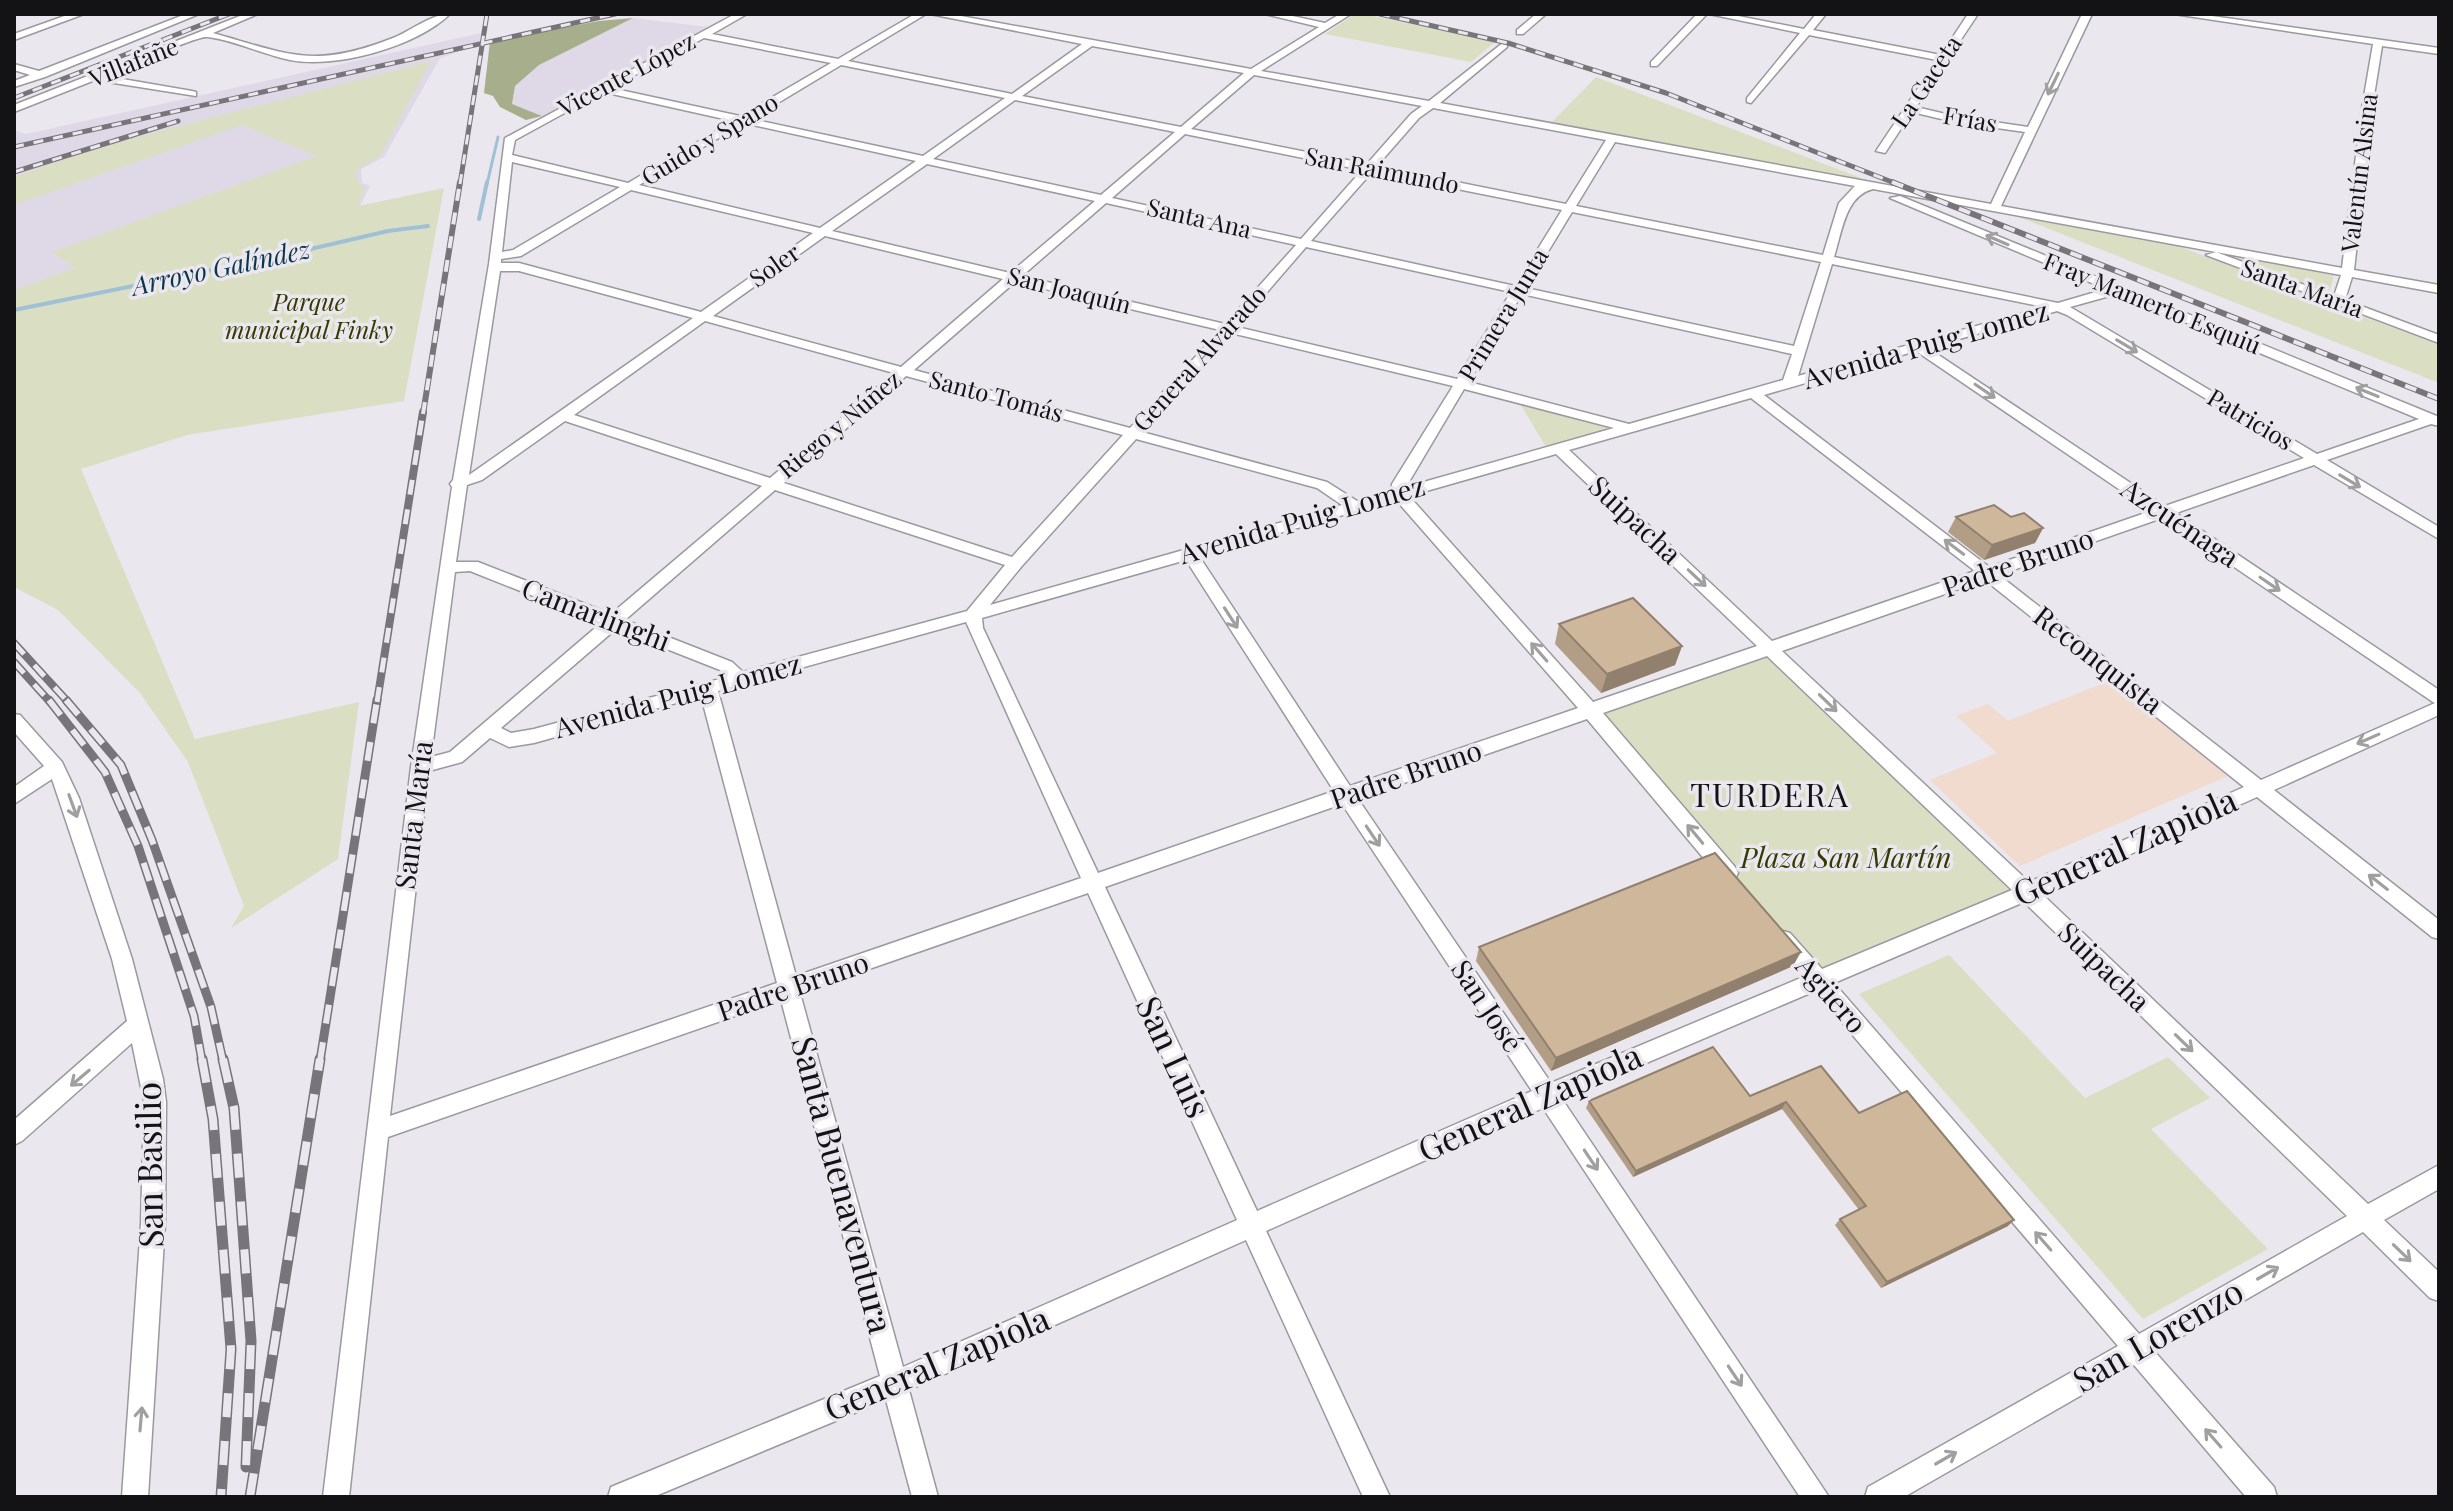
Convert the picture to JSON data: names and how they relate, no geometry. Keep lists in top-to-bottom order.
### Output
{
  "streets": {
    "street": [
      "Villafañe",
      "Vicente López",
      "La Gaceta",
      "Frías",
      "Guido y Spano",
      "San Raimundo",
      "Valentín Alsina",
      "Santa Ana",
      "Soler",
      "Santa María",
      "San Joaquín",
      "Fray Mamerto Esquiú",
      "Primera Junta",
      "Avenida Puig Lomez",
      "General Alvarado",
      "Santo Tomás",
      "Patricios",
      "Riego y Núñez",
      "Suipacha",
      "Azcuénaga",
      "Padre Bruno",
      "Camarlinghi",
      "Reconquista",
      "General Zapiola",
      "Agüero",
      "San José",
      "San Luis",
      "San Basilio",
      "Santa Buenaventura",
      "San Lorenzo"
    ]
  },
  "crossings": [
    ["Vicente López", "San Raimundo"],
    ["Vicente López", "Santa Ana"],
    ["Vicente López", "Santa María"],
    ["La Gaceta", "Frías"],
    ["Guido y Spano", "San Raimundo"],
    ["Guido y Spano", "Santa Ana"],
    ["Guido y Spano", "Santa María"],
    ["Guido y Spano", "San Joaquín"],
    ["Guido y Spano", "Santo Tomás"],
    ["San Raimundo", "Soler"],
    ["San Raimundo", "Primera Junta"],
    ["San Raimundo", "Avenida Puig Lomez"],
    ["San Raimundo", "General Alvarado"],
    ["San Raimundo", "Patricios"],
    ["San Raimundo", "Riego y Núñez"],
    ["Valentín Alsina", "Santa María"],
    ["Santa Ana", "Soler"],
    ["Santa Ana", "Primera Junta"],
    ["Santa Ana", "General Alvarado"],
    ["Santa Ana", "Riego y Núñez"],
    ["Soler", "Santa María"],
    ["Soler", "San Joaquín"],
    ["Soler", "Santo Tomás"],
    ["Santa María", "San Joaquín"],
    ["Santa María", "Santo Tomás"],
    ["Santa María", "Riego y Núñez"],
    ["Santa María", "Padre Bruno"],
    ["Santa María", "Camarlinghi"],
    ["San Joaquín", "Primera Junta"],
    ["San Joaquín", "Avenida Puig Lomez"],
    ["San Joaquín", "General Alvarado"],
    ["San Joaquín", "Riego y Núñez"],
    ["Fray Mamerto Esquiú", "Avenida Puig Lomez"],
    ["Fray Mamerto Esquiú", "Padre Bruno"],
    ["Primera Junta", "Avenida Puig Lomez"],
    ["Avenida Puig Lomez", "General Alvarado"],
    ["Avenida Puig Lomez", "Santo Tomás"],
    ["Avenida Puig Lomez", "Patricios"],
    ["Avenida Puig Lomez", "Riego y Núñez"],
    ["Avenida Puig Lomez", "Suipacha"],
    ["Avenida Puig Lomez", "Azcuénaga"],
    ["Avenida Puig Lomez", "Camarlinghi"],
    ["Avenida Puig Lomez", "Reconquista"],
    ["Avenida Puig Lomez", "San José"],
    ["Avenida Puig Lomez", "San Luis"],
    ["Avenida Puig Lomez", "Santa Buenaventura"],
    ["General Alvarado", "Santo Tomás"],
    ["General Alvarado", "San Luis"],
    ["Santo Tomás", "Riego y Núñez"],
    ["Patricios", "Padre Bruno"],
    ["Riego y Núñez", "Camarlinghi"],
    ["Suipacha", "Padre Bruno"],
    ["Suipacha", "General Zapiola"],
    ["Suipacha", "San Lorenzo"],
    ["Azcuénaga", "Padre Bruno"],
    ["Padre Bruno", "Reconquista"],
    ["Padre Bruno", "San José"],
    ["Padre Bruno", "San Luis"],
    ["Padre Bruno", "Santa Buenaventura"],
    ["Reconquista", "General Zapiola"],
    ["General Zapiola", "Agüero"],
    ["General Zapiola", "San José"],
    ["General Zapiola", "San Luis"],
    ["General Zapiola", "Santa Buenaventura"],
    ["Agüero", "San Lorenzo"]
  ],
  "one_way": [
    "Suipacha",
    "Azcuénaga",
    "Reconquista",
    "Agüero",
    "San José",
    "San Lorenzo"
  ],
  "districts": ["TURDERA"],
  "water": ["Arroyo Galíndez"],
  "parks": ["Parque municipal Finky", "Plaza San Martín"]
}
